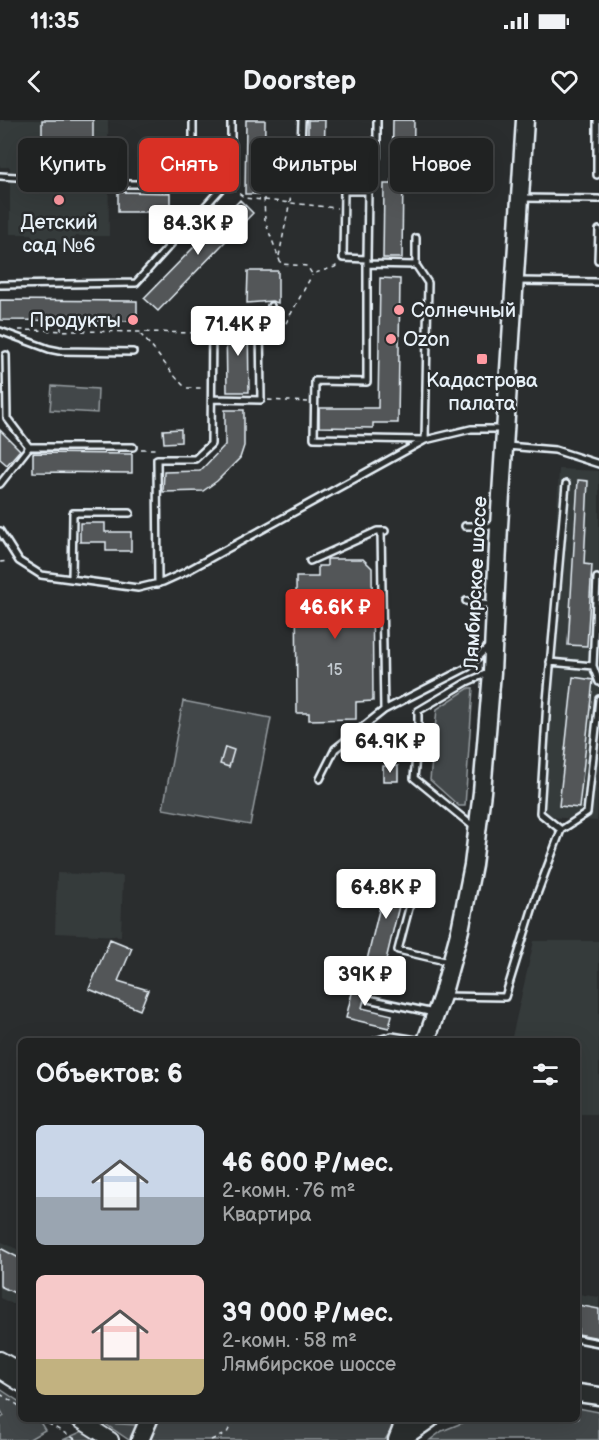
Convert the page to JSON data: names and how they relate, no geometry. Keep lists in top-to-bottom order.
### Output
{
  "streets": {
    "main road": ["Лямбирское шоссе"]
  },
  "places": {
    "other": [
      "Детский сад №6",
      "Солнечный",
      "Продукты",
      "Ozon"
    ],
    "transit": ["Кадастрова палата"]
  },
  "house_numbers": ["15"],
  "page": {
    "status": "11:35",
    "header": "Doorstep",
    "chip": [
      "Купить",
      "Снять",
      "Фильтры",
      "Новое"
    ],
    "price": [
      "84.3K ₽",
      "71.4K ₽",
      "46.6K ₽",
      "64.9K ₽",
      "64.8K ₽",
      "39K ₽"
    ],
    "heading": "Объектов: 6",
    "list": [
      {
        "name": "46 600 ₽/мес.",
        "note": "2-комн. · 76 m² · Квартира"
      },
      {
        "name": "39 000 ₽/мес.",
        "note": "2-комн. · 58 m² · Лямбирское шоссе"
      }
    ]
  }
}
